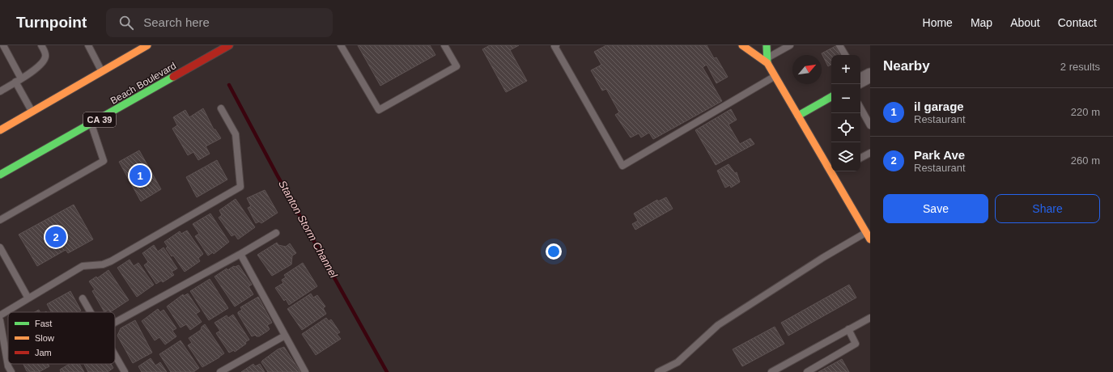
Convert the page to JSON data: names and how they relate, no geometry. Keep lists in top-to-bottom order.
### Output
{
  "streets": {
    "main road": ["Beach Boulevard", "CA 39"]
  },
  "water": ["Stanton Storm Channel"],
  "legend": ["Fast", "Slow", "Jam"],
  "north": "top right",
  "page": {
    "header": "Turnpoint",
    "search": "Search here",
    "nav": [
      "Home",
      "Map",
      "About",
      "Contact"
    ],
    "heading": ["Nearby", "2 results"],
    "map_buttons": ["+", "−"],
    "list": [
      {
        "mark": "1",
        "name": "il garage",
        "note": "Restaurant",
        "value": "220 m"
      },
      {
        "mark": "2",
        "name": "Park Ave",
        "note": "Restaurant",
        "value": "260 m"
      }
    ],
    "pins": ["1", "2"],
    "buttons": ["Save", "Share"]
  }
}
